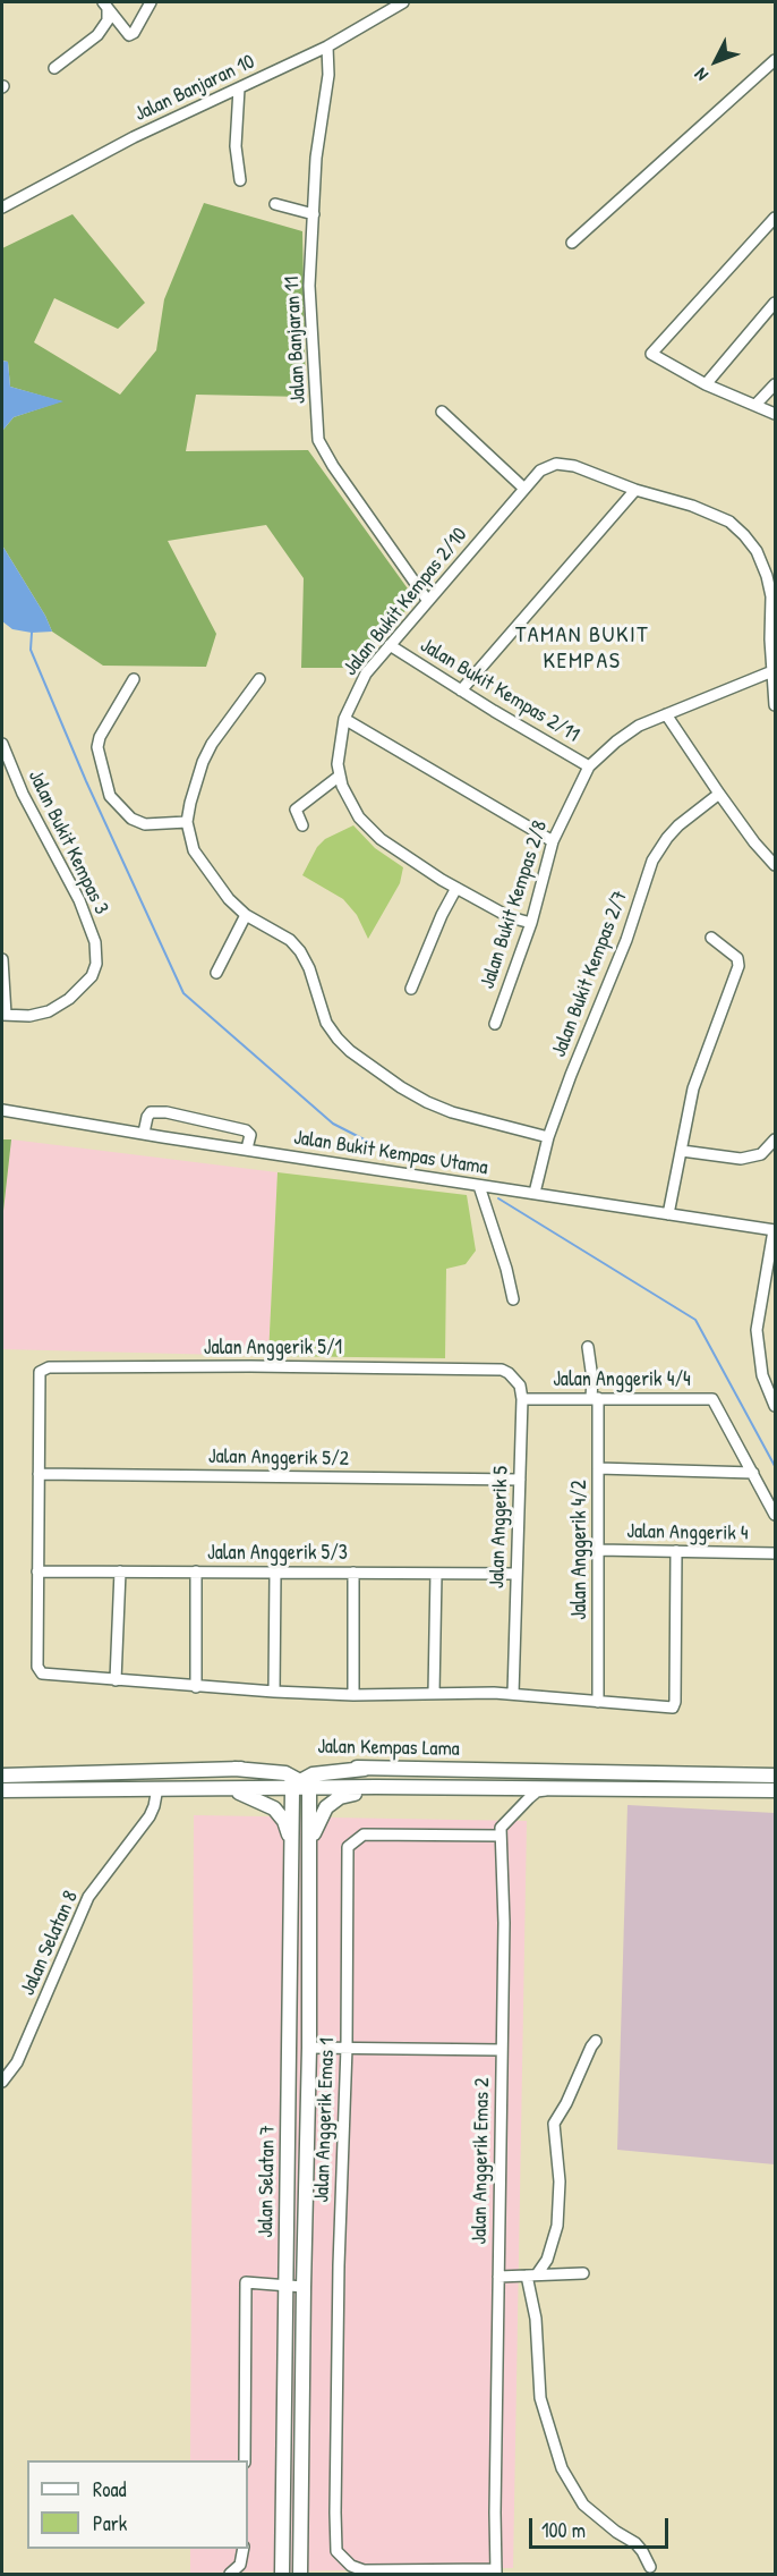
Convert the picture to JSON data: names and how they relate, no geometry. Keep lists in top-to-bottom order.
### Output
{
  "streets": {
    "main road": ["Jalan Kempas Lama", "Jalan Selatan 7"],
    "street": [
      "Jalan Banjaran 10",
      "Jalan Banjaran 11",
      "Jalan Bukit Kempas 2/10",
      "Jalan Bukit Kempas 2/11",
      "Jalan Bukit Kempas 3",
      "Jalan Bukit Kempas 2/8",
      "Jalan Bukit Kempas 2/7",
      "Jalan Bukit Kempas Utama",
      "Jalan Anggerik 5/1",
      "Jalan Anggerik 4/4",
      "Jalan Anggerik 5/2",
      "Jalan Anggerik 5",
      "Jalan Anggerik 4",
      "Jalan Anggerik 4/2",
      "Jalan Anggerik 5/3",
      "Jalan Selatan 8",
      "Jalan Anggerik Emas 1",
      "Jalan Anggerik Emas 2"
    ]
  },
  "crossings": [
    ["Jalan Banjaran 10", "Jalan Banjaran 11"],
    ["Jalan Banjaran 11", "Jalan Bukit Kempas 2/10"],
    ["Jalan Bukit Kempas 2/10", "Jalan Bukit Kempas 2/11"],
    ["Jalan Bukit Kempas 2/10", "Jalan Bukit Kempas 2/8"],
    ["Jalan Bukit Kempas 2/11", "Jalan Bukit Kempas 2/8"],
    ["Jalan Bukit Kempas 2/7", "Jalan Bukit Kempas Utama"],
    ["Jalan Anggerik 5/1", "Jalan Anggerik 4/4"],
    ["Jalan Anggerik 5/1", "Jalan Anggerik 5/2"],
    ["Jalan Anggerik 5/1", "Jalan Anggerik 5"],
    ["Jalan Anggerik 4/4", "Jalan Anggerik 5"],
    ["Jalan Anggerik 4/4", "Jalan Anggerik 4/2"],
    ["Jalan Anggerik 5/2", "Jalan Anggerik 5"],
    ["Jalan Anggerik 5", "Jalan Anggerik 5/3"],
    ["Jalan Anggerik 4", "Jalan Anggerik 4/2"],
    ["Jalan Kempas Lama", "Jalan Selatan 8"],
    ["Jalan Kempas Lama", "Jalan Selatan 7"],
    ["Jalan Anggerik Emas 1", "Jalan Anggerik Emas 2"]
  ],
  "districts": ["TAMAN BUKIT KEMPAS"],
  "legend": ["Road", "Park"],
  "scale_bar": "100 m",
  "north": "bottom left"
}
